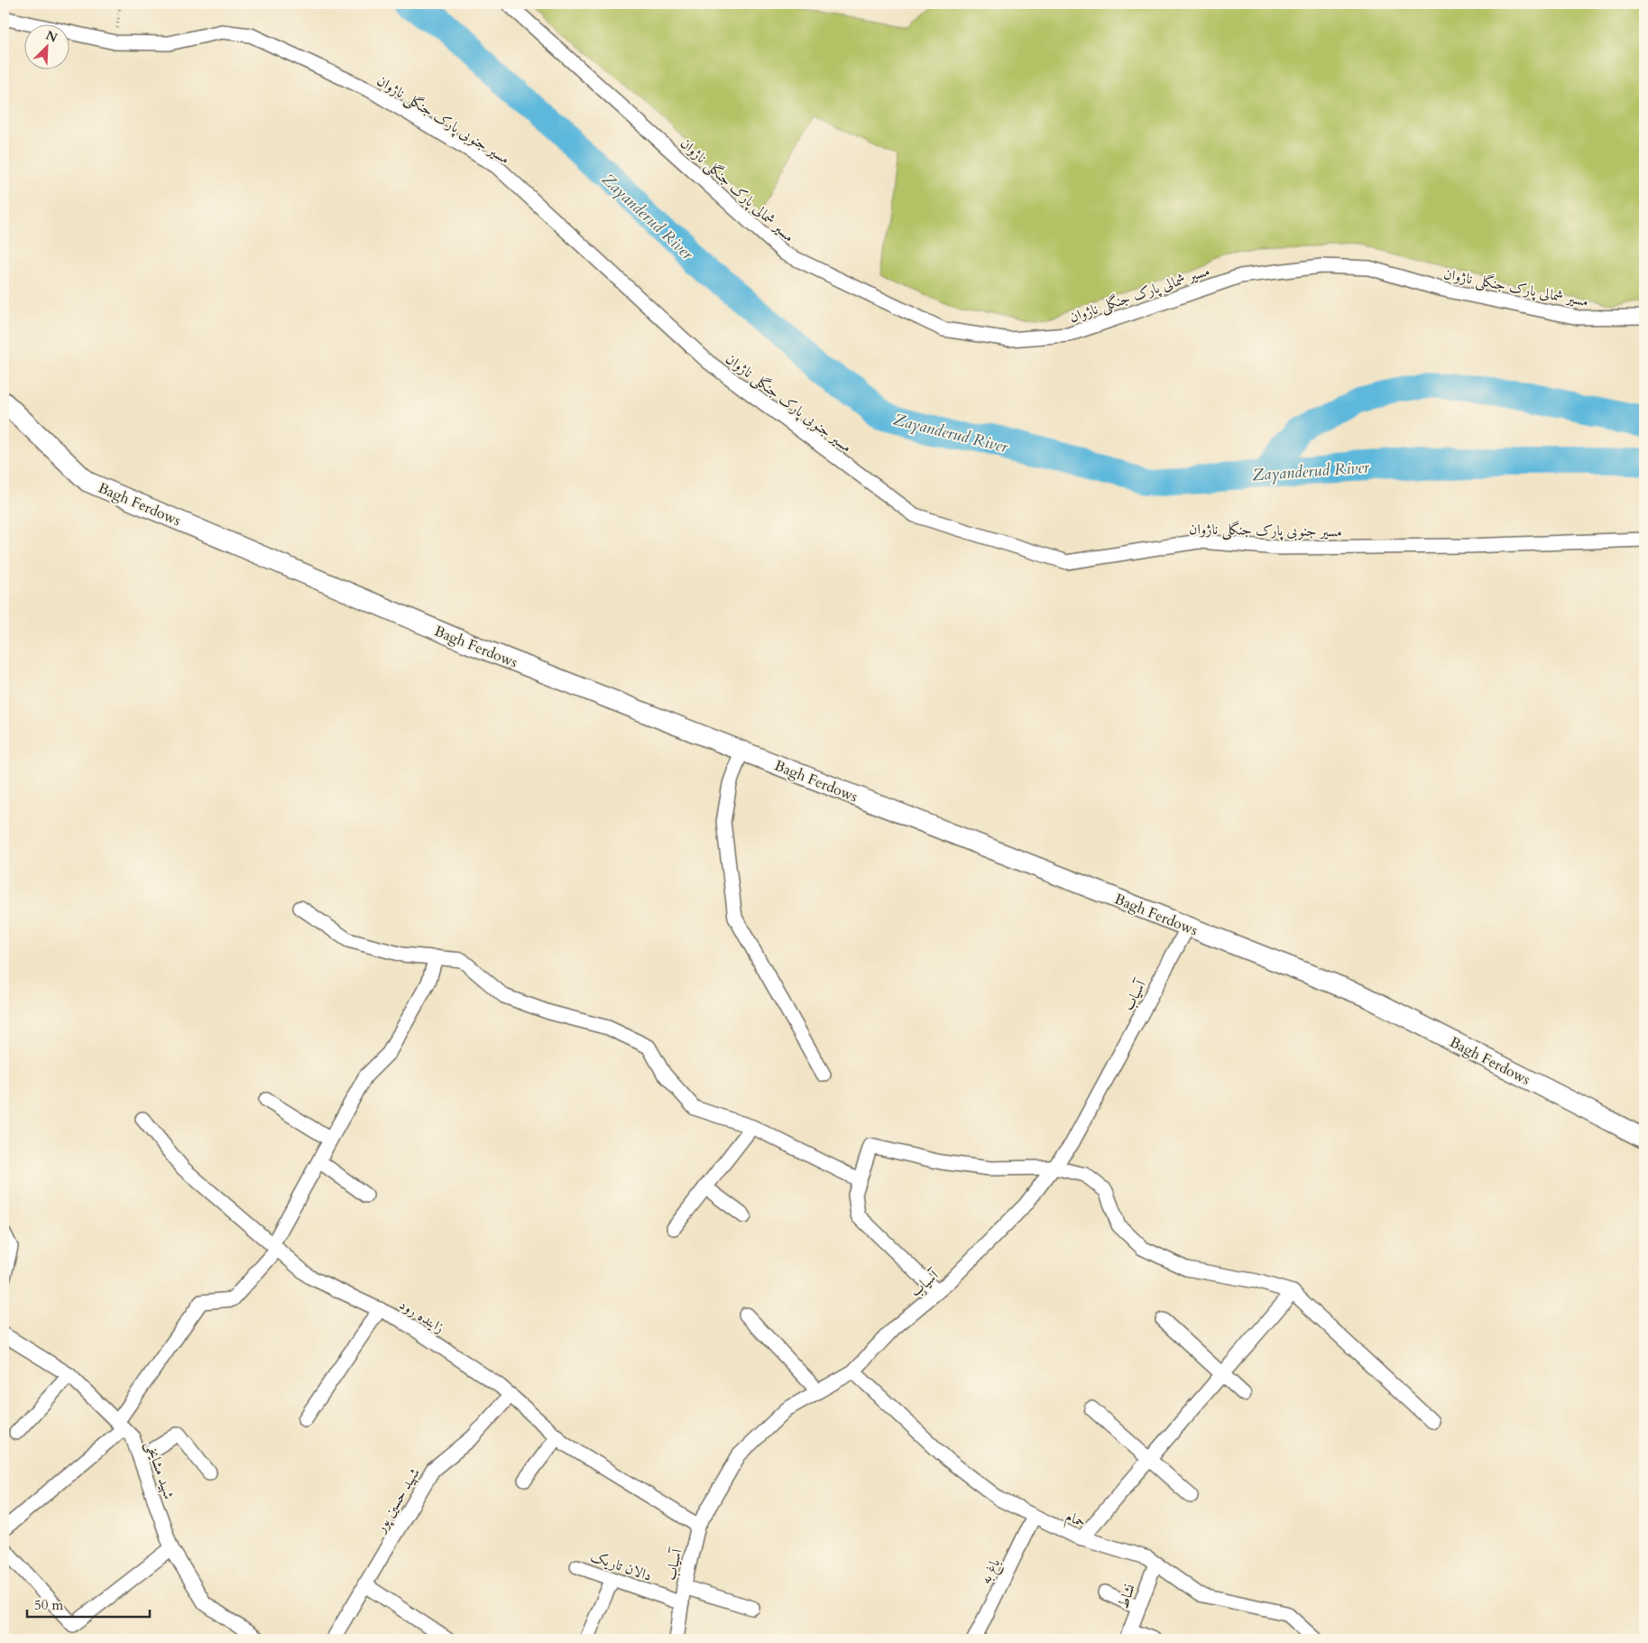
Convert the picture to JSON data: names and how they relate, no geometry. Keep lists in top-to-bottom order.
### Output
{
  "streets": {
    "street": [
      "مسیر جنوبی پارک جنگلی ناژوان",
      "مسیر شمالی پارک جنگلی ناژوان",
      "Bagh Ferdows",
      "آسیاب",
      "زاینده رود",
      "شهید مشایخی",
      "شهید حسین پور",
      "حمام",
      "دالان تاریک",
      "باغ به",
      "نشاط"
    ]
  },
  "crossings": [
    ["Bagh Ferdows", "آسیاب"],
    ["آسیاب", "زاینده رود"],
    ["آسیاب", "حمام"],
    ["آسیاب", "دالان تاریک"],
    ["زاینده رود", "شهید حسین پور"],
    ["حمام", "باغ به"],
    ["حمام", "نشاط"]
  ],
  "water": ["Zayanderud River"],
  "scale_bar": "50 m",
  "north": "top right"
}
